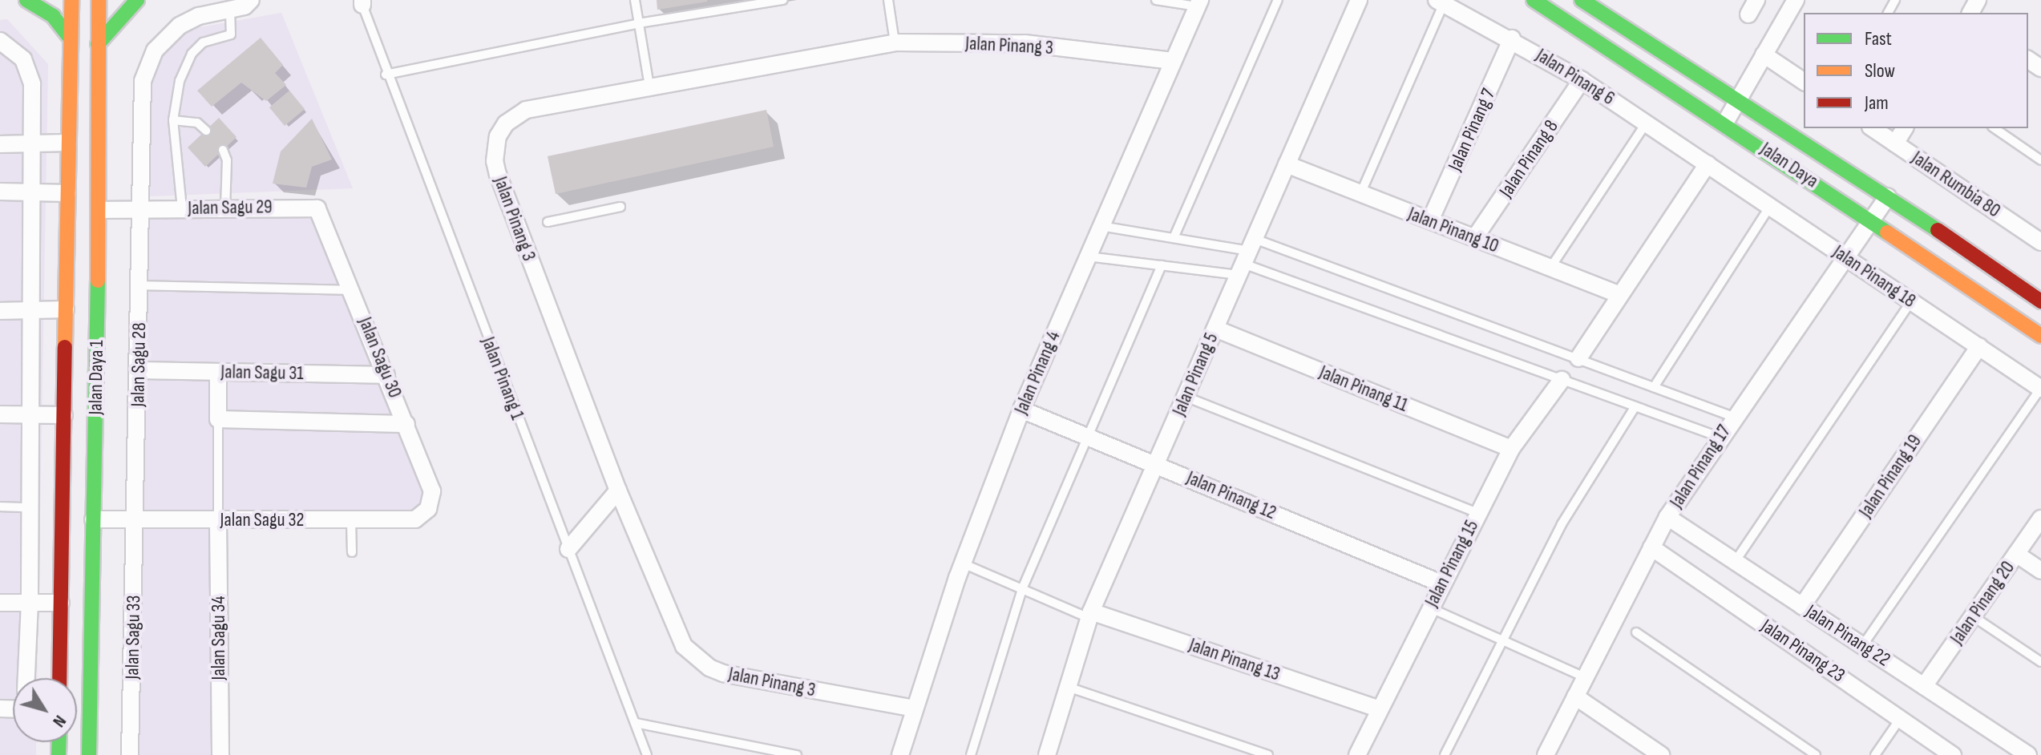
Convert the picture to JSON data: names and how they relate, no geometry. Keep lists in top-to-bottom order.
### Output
{
  "streets": {
    "main road": ["Jalan Daya", "Jalan Daya 1"],
    "street": [
      "Jalan Pinang 3",
      "Jalan Pinang 6",
      "Jalan Pinang 7",
      "Jalan Pinang 8",
      "Jalan Rumbia 80",
      "Jalan Sagu 29",
      "Jalan Pinang 10",
      "Jalan Pinang 18",
      "Jalan Sagu 30",
      "Jalan Sagu 28",
      "Jalan Sagu 31",
      "Jalan Pinang 4",
      "Jalan Pinang 5",
      "Jalan Pinang 11",
      "Jalan Pinang 17",
      "Jalan Pinang 19",
      "Jalan Pinang 12",
      "Jalan Sagu 32",
      "Jalan Pinang 15",
      "Jalan Pinang 20",
      "Jalan Pinang 22",
      "Jalan Sagu 33",
      "Jalan Sagu 34",
      "Jalan Pinang 23",
      "Jalan Pinang 13"
    ],
    "lane": ["Jalan Pinang 1"]
  },
  "crossings": [
    ["Jalan Pinang 3", "Jalan Pinang 4"],
    ["Jalan Pinang 6", "Jalan Pinang 7"],
    ["Jalan Pinang 6", "Jalan Pinang 8"],
    ["Jalan Pinang 6", "Jalan Pinang 18"],
    ["Jalan Pinang 7", "Jalan Pinang 10"],
    ["Jalan Pinang 8", "Jalan Pinang 10"],
    ["Jalan Daya", "Jalan Pinang 17"],
    ["Jalan Sagu 29", "Jalan Sagu 30"],
    ["Jalan Sagu 29", "Jalan Sagu 28"],
    ["Jalan Sagu 29", "Jalan Daya 1"],
    ["Jalan Pinang 10", "Jalan Pinang 5"],
    ["Jalan Pinang 18", "Jalan Pinang 17"],
    ["Jalan Pinang 18", "Jalan Pinang 19"],
    ["Jalan Sagu 30", "Jalan Sagu 31"],
    ["Jalan Sagu 30", "Jalan Sagu 32"],
    ["Jalan Sagu 28", "Jalan Sagu 31"],
    ["Jalan Sagu 28", "Jalan Sagu 32"],
    ["Jalan Sagu 28", "Jalan Sagu 33"],
    ["Jalan Pinang 4", "Jalan Pinang 12"],
    ["Jalan Pinang 5", "Jalan Pinang 11"],
    ["Jalan Pinang 5", "Jalan Pinang 12"],
    ["Jalan Pinang 5", "Jalan Pinang 13"],
    ["Jalan Daya 1", "Jalan Sagu 32"],
    ["Jalan Pinang 11", "Jalan Pinang 15"],
    ["Jalan Pinang 17", "Jalan Pinang 22"],
    ["Jalan Pinang 17", "Jalan Pinang 23"],
    ["Jalan Pinang 19", "Jalan Pinang 22"],
    ["Jalan Pinang 12", "Jalan Pinang 15"],
    ["Jalan Sagu 32", "Jalan Sagu 33"],
    ["Jalan Sagu 32", "Jalan Sagu 34"],
    ["Jalan Pinang 15", "Jalan Pinang 13"],
    ["Jalan Pinang 20", "Jalan Pinang 22"]
  ],
  "legend": ["Fast", "Slow", "Jam"],
  "north": "bottom right"
}
